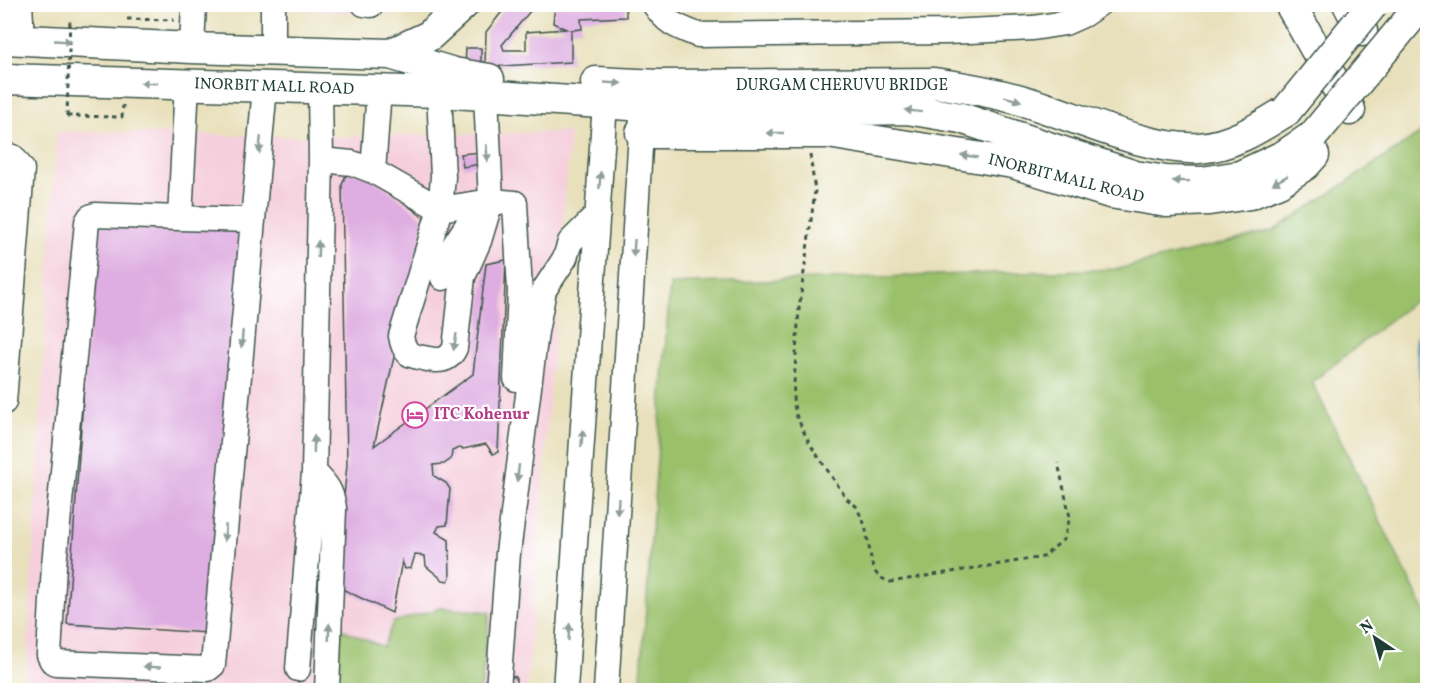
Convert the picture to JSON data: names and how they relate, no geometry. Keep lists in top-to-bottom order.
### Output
{
  "streets": {
    "main road": ["DURGAM CHERUVU BRIDGE", "INORBIT MALL ROAD"]
  },
  "crossings": [
    ["DURGAM CHERUVU BRIDGE", "INORBIT MALL ROAD"]
  ],
  "one_way": ["INORBIT MALL ROAD"],
  "places": {
    "hotel": ["ITC Kohenur"]
  },
  "north": "top left"
}
